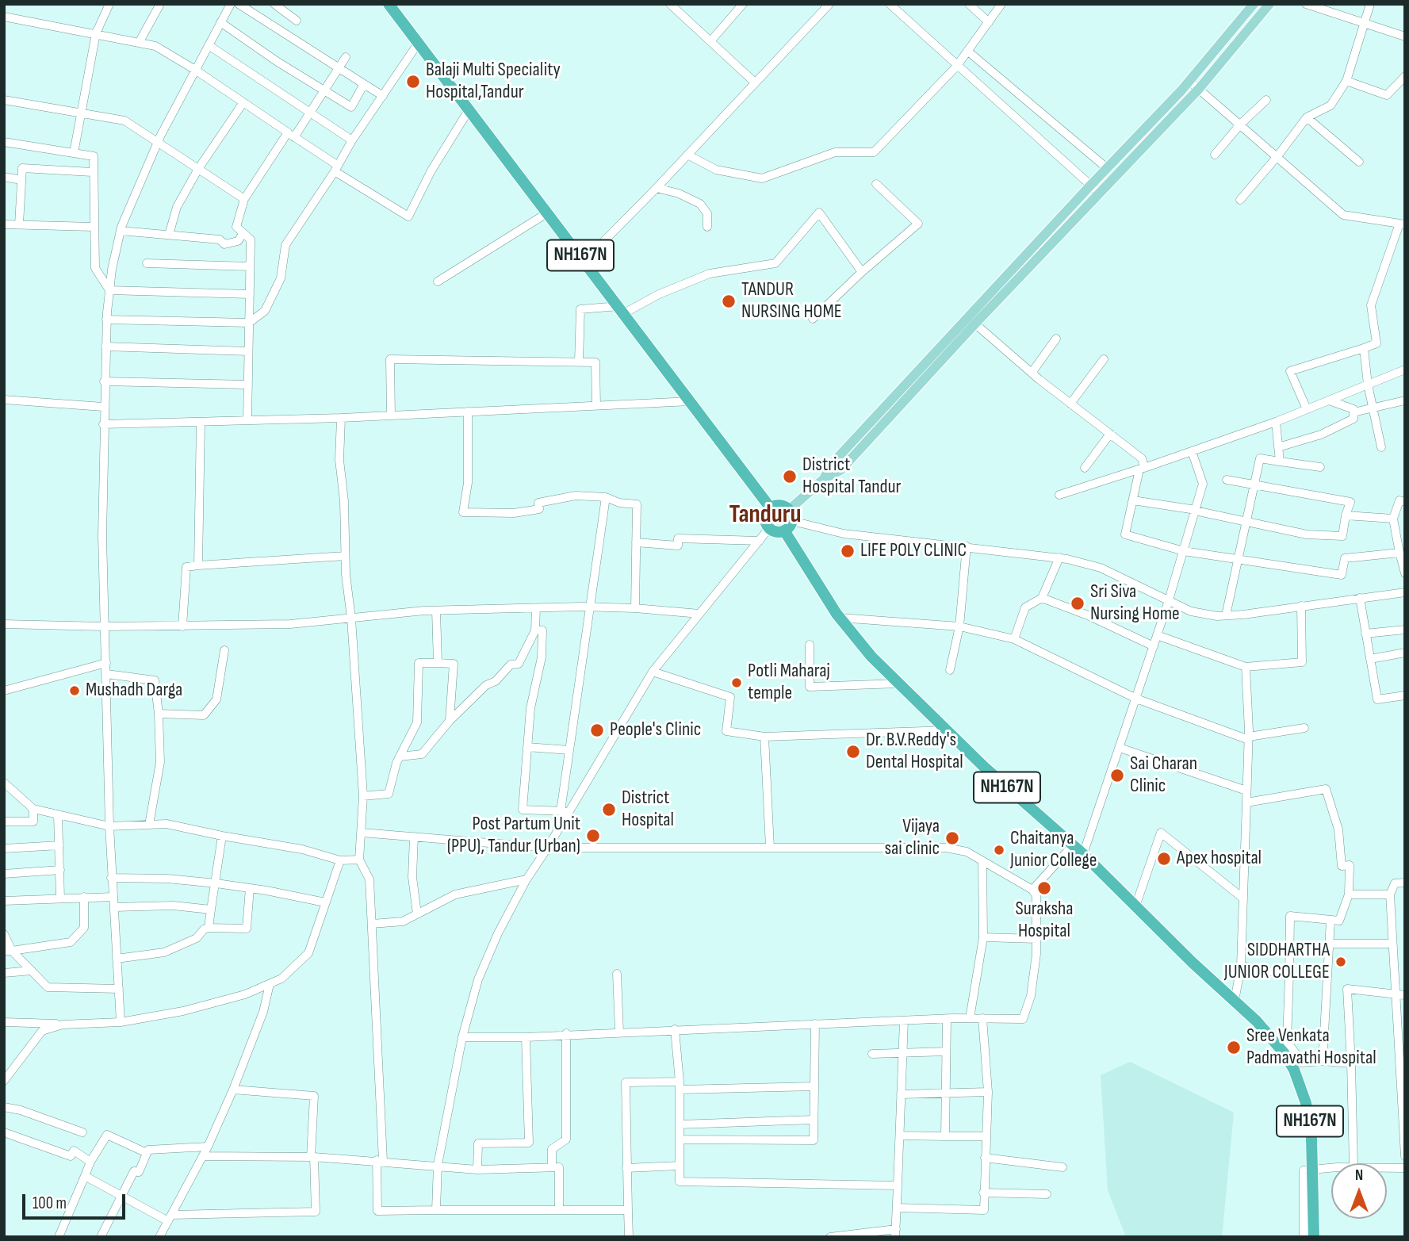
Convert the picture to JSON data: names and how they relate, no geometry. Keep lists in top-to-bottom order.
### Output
{
  "streets": {
    "highway": ["NH167N"]
  },
  "districts": ["Tanduru"],
  "places": [
    "Balaji Multi Speciality Hospital,Tandur",
    "TANDUR NURSING HOME",
    "District Hospital Tandur",
    "LIFE POLY CLINIC",
    "Sri Siva Nursing Home",
    "Potli Maharaj temple",
    "Mushadh Darga",
    "People's Clinic",
    "Dr. B.V.Reddy's Dental Hospital",
    "Sai Charan Clinic",
    "District Hospital",
    "Post Partum Unit (PPU), Tandur (Urban)",
    "Vijaya sai clinic",
    "Chaitanya Junior College",
    "Apex hospital",
    "Suraksha Hospital",
    "SIDDHARTHA JUNIOR COLLEGE",
    "Sree Venkata Padmavathi Hospital"
  ],
  "scale_bar": "100 m",
  "north": "top"
}
